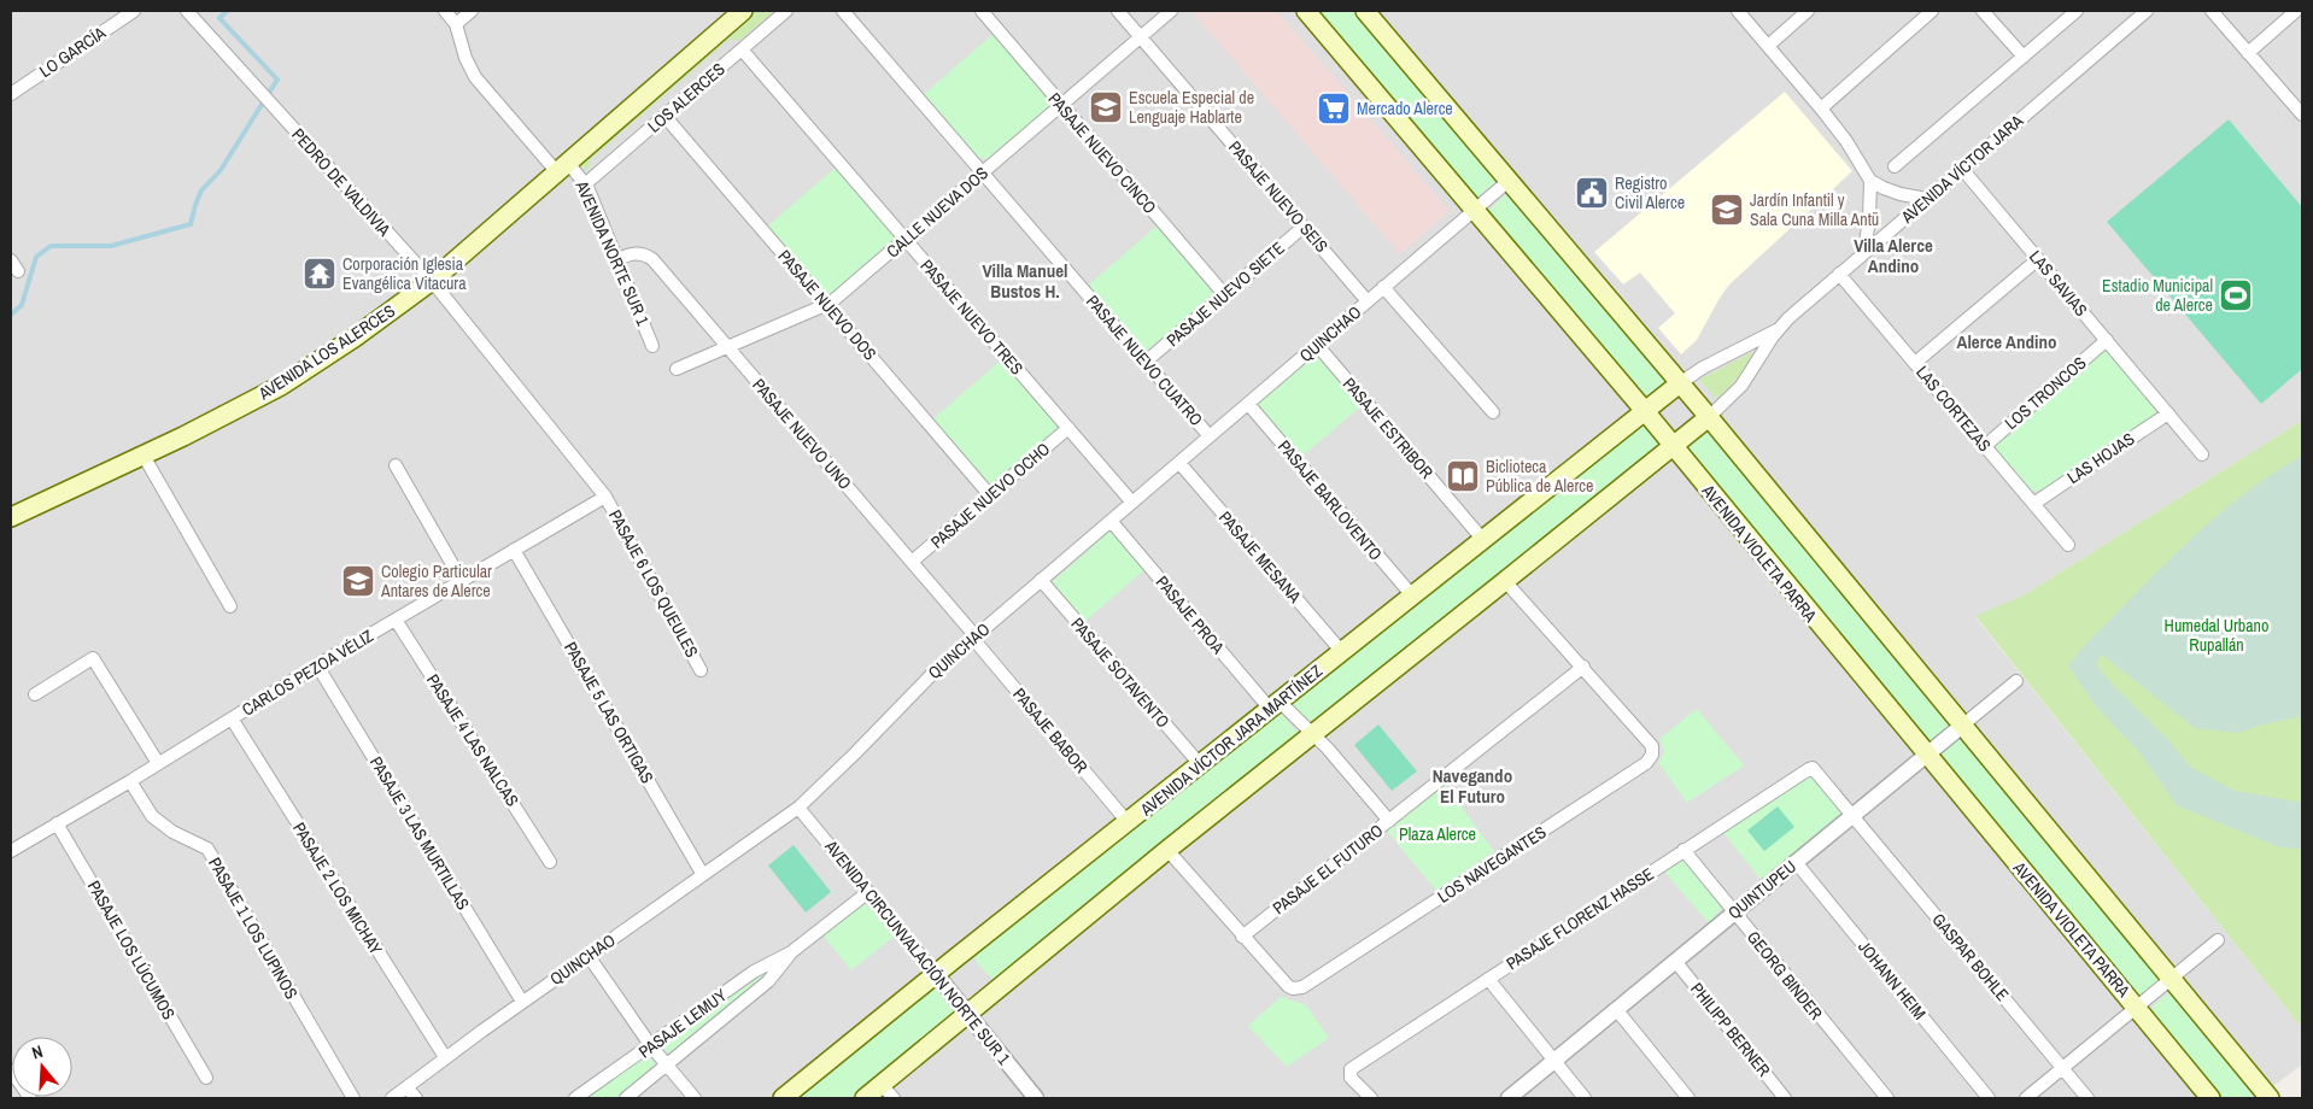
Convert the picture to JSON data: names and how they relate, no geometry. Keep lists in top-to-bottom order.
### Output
{
  "streets": {
    "main road": ["AVENIDA LOS ALERCES", "AVENIDA VIOLETA PARRA", "AVENIDA VÍCTOR JARA MARTÍNEZ"],
    "street": [
      "LO GARCÍA",
      "LOS ALERCES",
      "PASAJE NUEVO CINCO",
      "AVENIDA VÍCTOR JARA",
      "PEDRO DE VALDIVIA",
      "PASAJE NUEVO SEIS",
      "CALLE NUEVA DOS",
      "AVENIDA NORTE SUR 1",
      "LAS SAVIAS",
      "PASAJE NUEVO SIETE",
      "PASAJE NUEVO DOS",
      "PASAJE NUEVO TRES",
      "QUINCHAO",
      "PASAJE NUEVO CUATRO",
      "LOS TRONCOS",
      "LAS CORTEZAS",
      "PASAJE ESTRIBOR",
      "PASAJE NUEVO UNO",
      "LAS HOJAS",
      "PASAJE NUEVO OCHO",
      "PASAJE BARLOVENTO",
      "PASAJE MESANA",
      "PASAJE 6 LOS QUEULES",
      "PASAJE PROA",
      "CARLOS PEZOA VÉLIZ",
      "PASAJE SOTAVENTO",
      "PASAJE 5 LAS ORTIGAS",
      "PASAJE BABOR",
      "PASAJE 4 LAS NALCAS",
      "PASAJE 3 LAS MURTILLAS",
      "LOS NAVEGANTES",
      "PASAJE EL FUTURO",
      "PASAJE 2 LOS MICHAY",
      "QUINTUPEU",
      "PASAJE FLORENZ HASSE",
      "PASAJE 1 LOS LUPINOS",
      "PASAJE LOS LÚCUMOS",
      "AVENIDA CIRCUNVALACIÓN NORTE SUR 1",
      "GASPAR BOHLE",
      "GEORG BINDER",
      "JOHANN HEIM",
      "PASAJE LEMUY",
      "PHILIPP BERNER"
    ]
  },
  "crossings": [
    ["LOS ALERCES", "AVENIDA NORTE SUR 1"],
    ["LOS ALERCES", "PASAJE NUEVO DOS"],
    ["LOS ALERCES", "PASAJE NUEVO TRES"],
    ["PASAJE NUEVO CINCO", "CALLE NUEVA DOS"],
    ["PASAJE NUEVO CINCO", "PASAJE NUEVO SIETE"],
    ["AVENIDA VÍCTOR JARA", "LAS SAVIAS"],
    ["AVENIDA VÍCTOR JARA", "LAS CORTEZAS"],
    ["AVENIDA VÍCTOR JARA", "AVENIDA VÍCTOR JARA MARTÍNEZ"],
    ["PEDRO DE VALDIVIA", "AVENIDA LOS ALERCES"],
    ["PEDRO DE VALDIVIA", "PASAJE 6 LOS QUEULES"],
    ["PEDRO DE VALDIVIA", "CARLOS PEZOA VÉLIZ"],
    ["PASAJE NUEVO SEIS", "CALLE NUEVA DOS"],
    ["PASAJE NUEVO SEIS", "PASAJE NUEVO SIETE"],
    ["PASAJE NUEVO SEIS", "QUINCHAO"],
    ["CALLE NUEVA DOS", "PASAJE NUEVO DOS"],
    ["CALLE NUEVA DOS", "PASAJE NUEVO TRES"],
    ["CALLE NUEVA DOS", "PASAJE NUEVO CUATRO"],
    ["CALLE NUEVA DOS", "PASAJE NUEVO UNO"],
    ["AVENIDA NORTE SUR 1", "AVENIDA LOS ALERCES"],
    ["AVENIDA NORTE SUR 1", "PASAJE NUEVO UNO"],
    ["LAS SAVIAS", "LOS TRONCOS"],
    ["LAS SAVIAS", "LAS HOJAS"],
    ["PASAJE NUEVO SIETE", "PASAJE NUEVO CUATRO"],
    ["PASAJE NUEVO DOS", "PASAJE NUEVO OCHO"],
    ["PASAJE NUEVO TRES", "QUINCHAO"],
    ["PASAJE NUEVO TRES", "PASAJE NUEVO OCHO"],
    ["QUINCHAO", "PASAJE NUEVO CUATRO"],
    ["QUINCHAO", "PASAJE ESTRIBOR"],
    ["QUINCHAO", "PASAJE NUEVO UNO"],
    ["QUINCHAO", "PASAJE BARLOVENTO"],
    ["QUINCHAO", "AVENIDA VIOLETA PARRA"],
    ["QUINCHAO", "PASAJE MESANA"],
    ["QUINCHAO", "PASAJE PROA"],
    ["QUINCHAO", "PASAJE SOTAVENTO"],
    ["QUINCHAO", "PASAJE 5 LAS ORTIGAS"],
    ["QUINCHAO", "PASAJE BABOR"],
    ["QUINCHAO", "PASAJE 3 LAS MURTILLAS"],
    ["QUINCHAO", "PASAJE 2 LOS MICHAY"],
    ["QUINCHAO", "AVENIDA CIRCUNVALACIÓN NORTE SUR 1"],
    ["LOS TRONCOS", "LAS CORTEZAS"],
    ["LAS CORTEZAS", "LAS HOJAS"],
    ["PASAJE ESTRIBOR", "AVENIDA VÍCTOR JARA MARTÍNEZ"],
    ["PASAJE NUEVO UNO", "PASAJE NUEVO OCHO"],
    ["PASAJE NUEVO UNO", "PASAJE BABOR"],
    ["PASAJE BARLOVENTO", "AVENIDA VÍCTOR JARA MARTÍNEZ"],
    ["AVENIDA VIOLETA PARRA", "AVENIDA VÍCTOR JARA MARTÍNEZ"],
    ["AVENIDA VIOLETA PARRA", "QUINTUPEU"],
    ["PASAJE MESANA", "AVENIDA VÍCTOR JARA MARTÍNEZ"],
    ["PASAJE 6 LOS QUEULES", "CARLOS PEZOA VÉLIZ"],
    ["PASAJE PROA", "AVENIDA VÍCTOR JARA MARTÍNEZ"],
    ["PASAJE PROA", "PASAJE EL FUTURO"],
    ["CARLOS PEZOA VÉLIZ", "PASAJE 5 LAS ORTIGAS"],
    ["CARLOS PEZOA VÉLIZ", "PASAJE 4 LAS NALCAS"],
    ["CARLOS PEZOA VÉLIZ", "PASAJE 3 LAS MURTILLAS"],
    ["CARLOS PEZOA VÉLIZ", "PASAJE 2 LOS MICHAY"],
    ["CARLOS PEZOA VÉLIZ", "PASAJE 1 LOS LUPINOS"],
    ["CARLOS PEZOA VÉLIZ", "PASAJE LOS LÚCUMOS"],
    ["PASAJE SOTAVENTO", "AVENIDA VÍCTOR JARA MARTÍNEZ"],
    ["PASAJE BABOR", "AVENIDA VÍCTOR JARA MARTÍNEZ"],
    ["AVENIDA VÍCTOR JARA MARTÍNEZ", "AVENIDA CIRCUNVALACIÓN NORTE SUR 1"],
    ["LOS NAVEGANTES", "PASAJE EL FUTURO"],
    ["QUINTUPEU", "GASPAR BOHLE"],
    ["QUINTUPEU", "GEORG BINDER"],
    ["QUINTUPEU", "JOHANN HEIM"],
    ["QUINTUPEU", "PHILIPP BERNER"],
    ["PASAJE FLORENZ HASSE", "GASPAR BOHLE"],
    ["PASAJE FLORENZ HASSE", "GEORG BINDER"],
    ["AVENIDA CIRCUNVALACIÓN NORTE SUR 1", "PASAJE LEMUY"]
  ],
  "districts": [
    "Villa Alerce Andino",
    "Villa Manuel Bustos H.",
    "Alerce Andino",
    "Navegando El Futuro"
  ],
  "parks": ["Humedal Urbano Rupallán", "Plaza Alerce"],
  "places": {
    "school or university": ["Escuela Especial de Lenguaje Hablarte", "Jardín Infantil y Sala Cuna Milla Antü", "Colegio Particular Antares de Alerce"],
    "supermarket": ["Mercado Alerce"],
    "public building": ["Registro Civil Alerce"],
    "temple": ["Corporación Iglesia Evangélica Vitacura"],
    "sports": ["Estadio Municipal de Alerce"],
    "library": ["Biclioteca Pública de Alerce"]
  },
  "north": "top"
}
